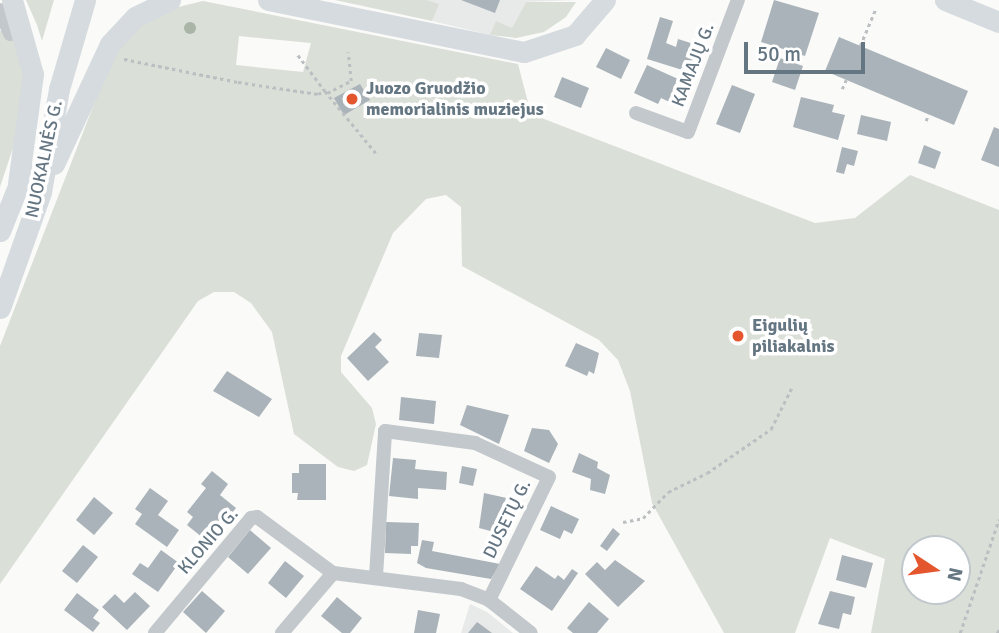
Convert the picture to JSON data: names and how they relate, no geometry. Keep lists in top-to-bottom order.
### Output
{
  "streets": {
    "main road": ["NUOKALNĖS G."],
    "street": ["KAMAJŲ G.", "DUSETŲ G.", "KLONIO G."]
  },
  "places": ["Juozo Gruodžio memorialinis muziejus", "Eigulių piliakalnis"],
  "scale_bar": "50 m",
  "north": "right"
}
